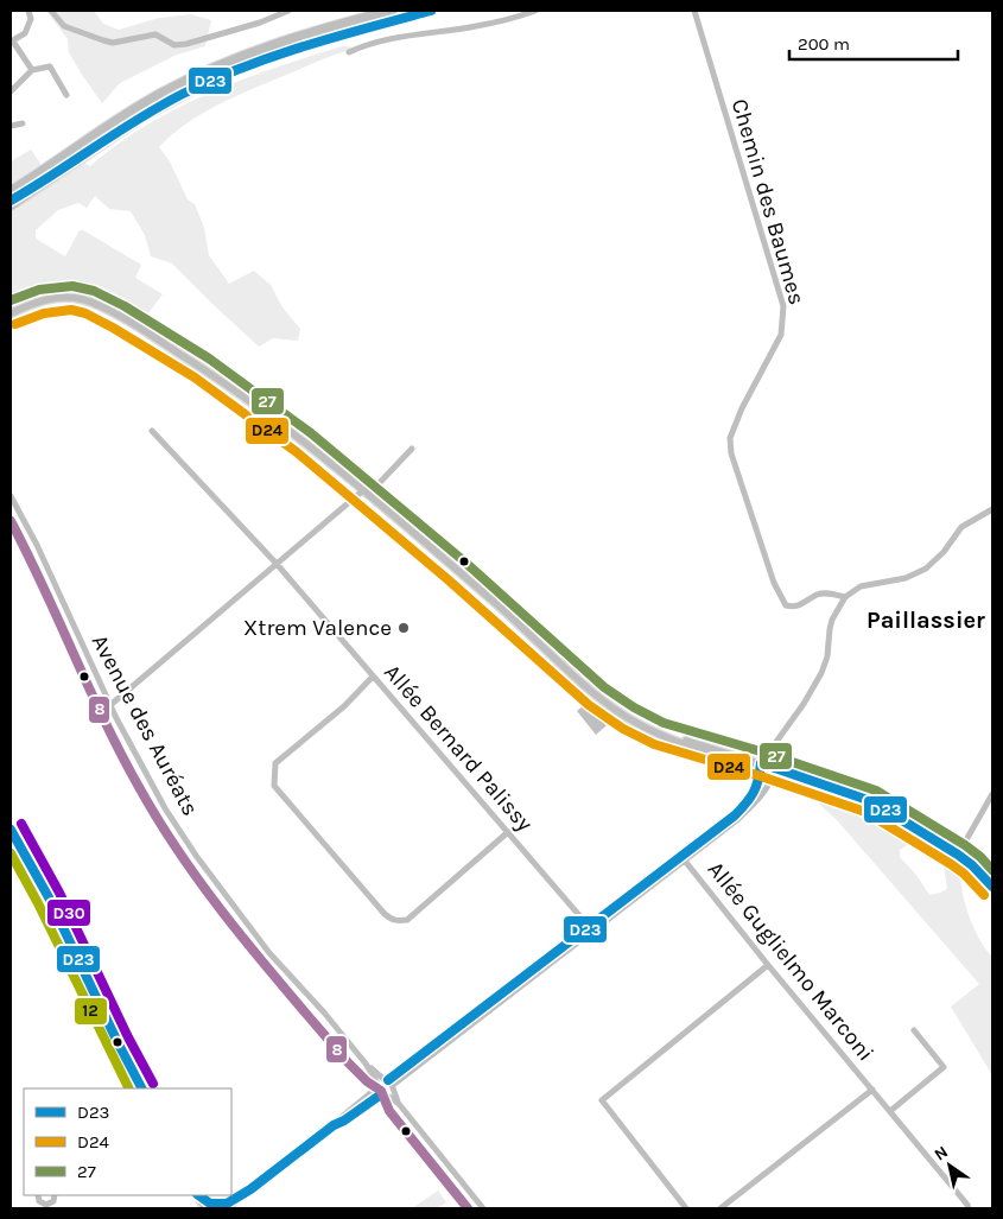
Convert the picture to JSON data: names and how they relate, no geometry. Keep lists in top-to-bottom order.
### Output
{
  "streets": {
    "street": [
      "Chemin des Baumes",
      "Avenue des Auréats",
      "Allée Bernard Palissy",
      "Allée Guglielmo Marconi"
    ]
  },
  "districts": ["Paillassier"],
  "places": ["Xtrem Valence"],
  "lines": [
    "transit line D23",
    "transit line 27",
    "transit line D24",
    "transit line 8",
    "transit line D30",
    "transit line 12"
  ],
  "legend": ["D23", "D24", "27"],
  "scale_bar": "200 m",
  "north": "top left"
}
